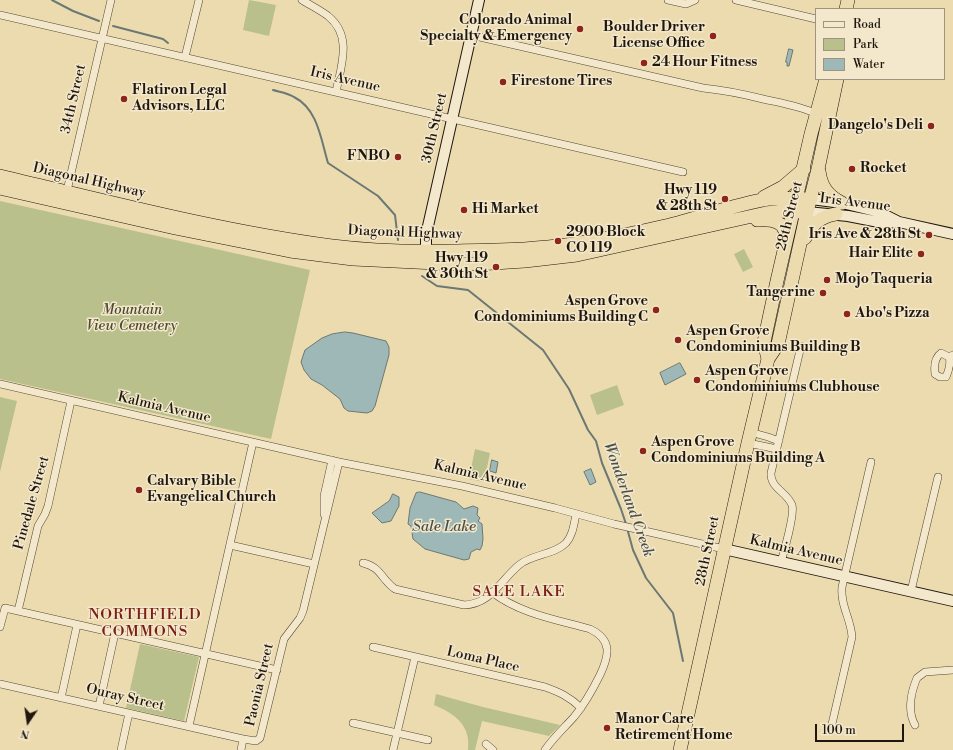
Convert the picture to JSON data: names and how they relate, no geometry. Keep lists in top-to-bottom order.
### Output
{
  "streets": {
    "highway": ["Diagonal Highway", "28th Street"],
    "main road": ["Iris Avenue", "30th Street", "Kalmia Avenue"],
    "street": [
      "34th Street",
      "Pinedale Street",
      "Loma Place",
      "Paonia Street",
      "Ouray Street"
    ]
  },
  "crossings": [
    ["Iris Avenue", "34th Street"],
    ["Iris Avenue", "30th Street"],
    ["Iris Avenue", "Diagonal Highway"],
    ["Iris Avenue", "28th Street"],
    ["34th Street", "Diagonal Highway"],
    ["30th Street", "Diagonal Highway"],
    ["Diagonal Highway", "28th Street"],
    ["28th Street", "Kalmia Avenue"],
    ["Kalmia Avenue", "Pinedale Street"],
    ["Kalmia Avenue", "Paonia Street"],
    ["Paonia Street", "Ouray Street"]
  ],
  "districts": ["SALE LAKE", "NORTHFIELD COMMONS"],
  "water": ["Wonderland Creek", "Sale Lake"],
  "parks": ["Mountain View Cemetery"],
  "places": [
    "Colorado Animal Specialty & Emergency",
    "Boulder Driver License Office",
    "24 Hour Fitness",
    "Firestone Tires",
    "Flatiron Legal Advisors, LLC",
    "Dangelo's Deli",
    "FNBO",
    "Rocket",
    "Hwy 119 & 28th St",
    "Hi Market",
    "Iris Ave & 28th St",
    "2900 Block CO 119",
    "Hair Elite",
    "Hwy 119 & 30th St",
    "Mojo Taqueria",
    "Tangerine",
    "Aspen Grove Condominiums Building C",
    "Abo's Pizza",
    "Aspen Grove Condominiums Building B",
    "Aspen Grove Condominiums Clubhouse",
    "Aspen Grove Condominiums Building A",
    "Calvary Bible Evangelical Church",
    "Manor Care Retirement Home"
  ],
  "legend": ["Road", "Park", "Water"],
  "scale_bar": "100 m",
  "north": "bottom"
}
